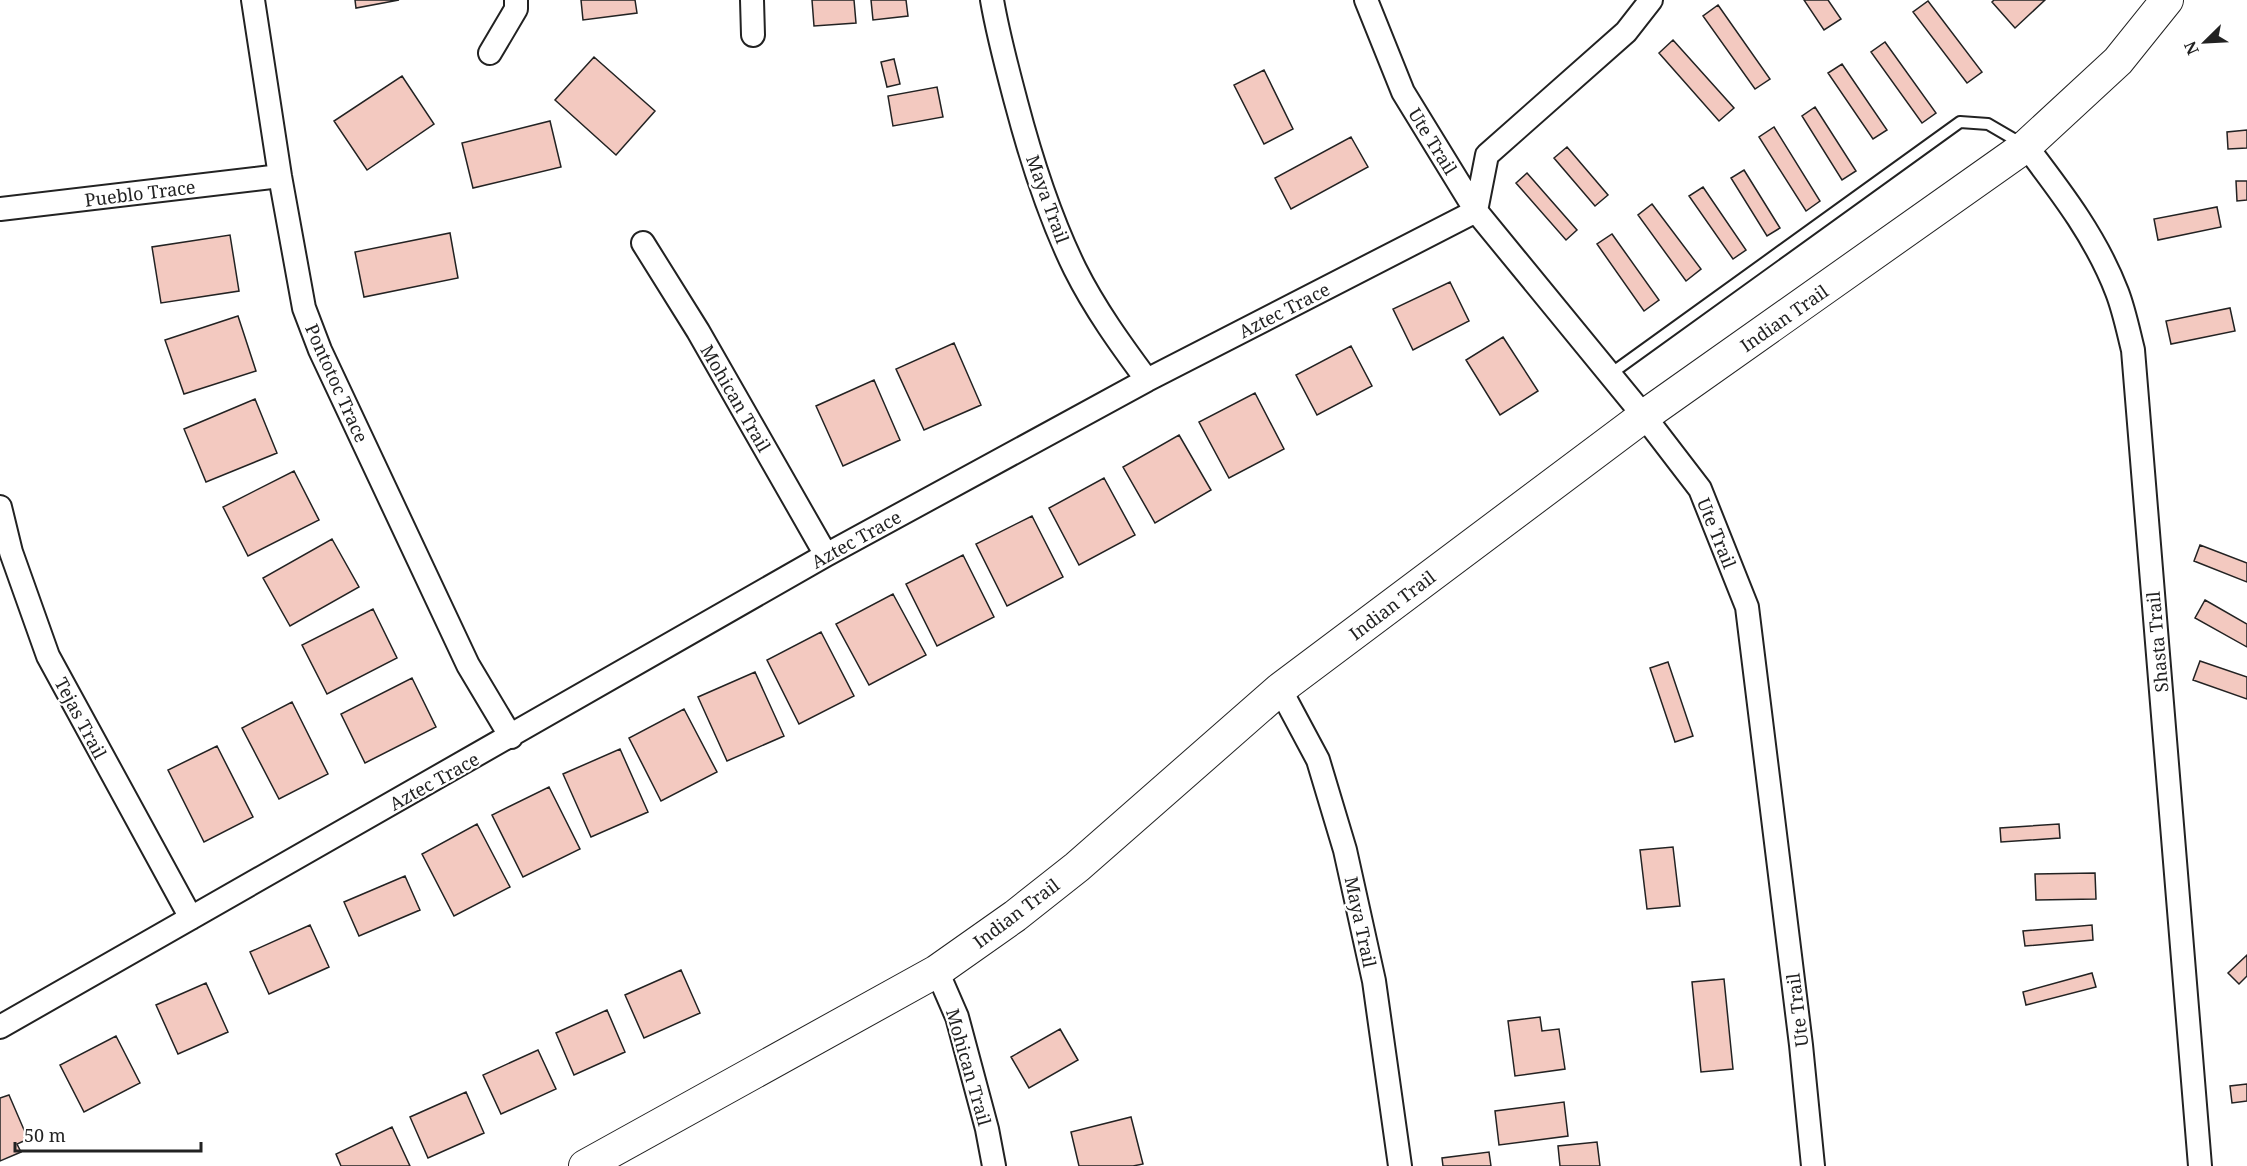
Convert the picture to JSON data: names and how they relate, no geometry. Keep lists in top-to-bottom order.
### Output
{
  "streets": {
    "street": [
      "Ute Trail",
      "Pueblo Trace",
      "Maya Trail",
      "Aztec Trace",
      "Indian Trail",
      "Pontotoc Trace",
      "Mohican Trail",
      "Shasta Trail",
      "Tejas Trail"
    ]
  },
  "crossings": [
    ["Ute Trail", "Aztec Trace"],
    ["Ute Trail", "Indian Trail"],
    ["Pueblo Trace", "Pontotoc Trace"],
    ["Maya Trail", "Aztec Trace"],
    ["Maya Trail", "Indian Trail"],
    ["Aztec Trace", "Pontotoc Trace"],
    ["Aztec Trace", "Mohican Trail"],
    ["Aztec Trace", "Tejas Trail"],
    ["Indian Trail", "Mohican Trail"],
    ["Indian Trail", "Shasta Trail"]
  ],
  "scale_bar": "50 m",
  "north": "bottom left"
}
